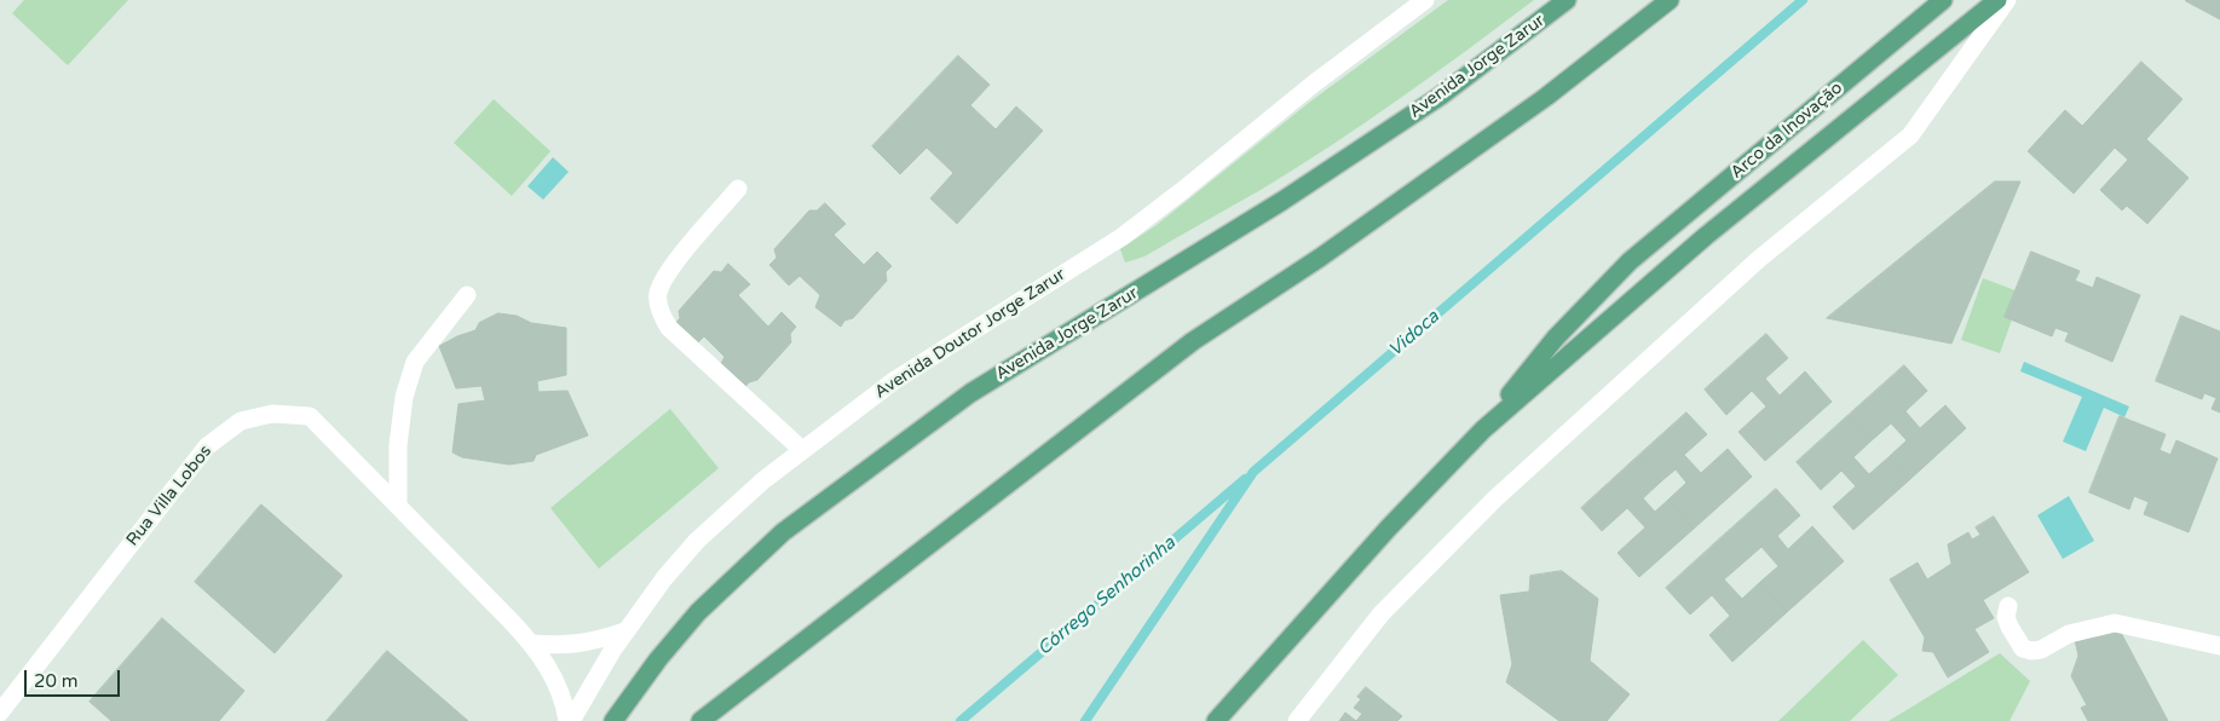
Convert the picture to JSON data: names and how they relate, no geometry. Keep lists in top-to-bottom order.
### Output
{
  "streets": {
    "main road": ["Avenida Jorge Zarur", "Arco da Inovação"],
    "street": ["Avenida Doutor Jorge Zarur", "Rua Villa Lobos"]
  },
  "crossings": [
    ["Avenida Doutor Jorge Zarur", "Rua Villa Lobos"]
  ],
  "water": ["Vidoca", "Córrego Senhorinha"],
  "scale_bar": "20 m"
}
